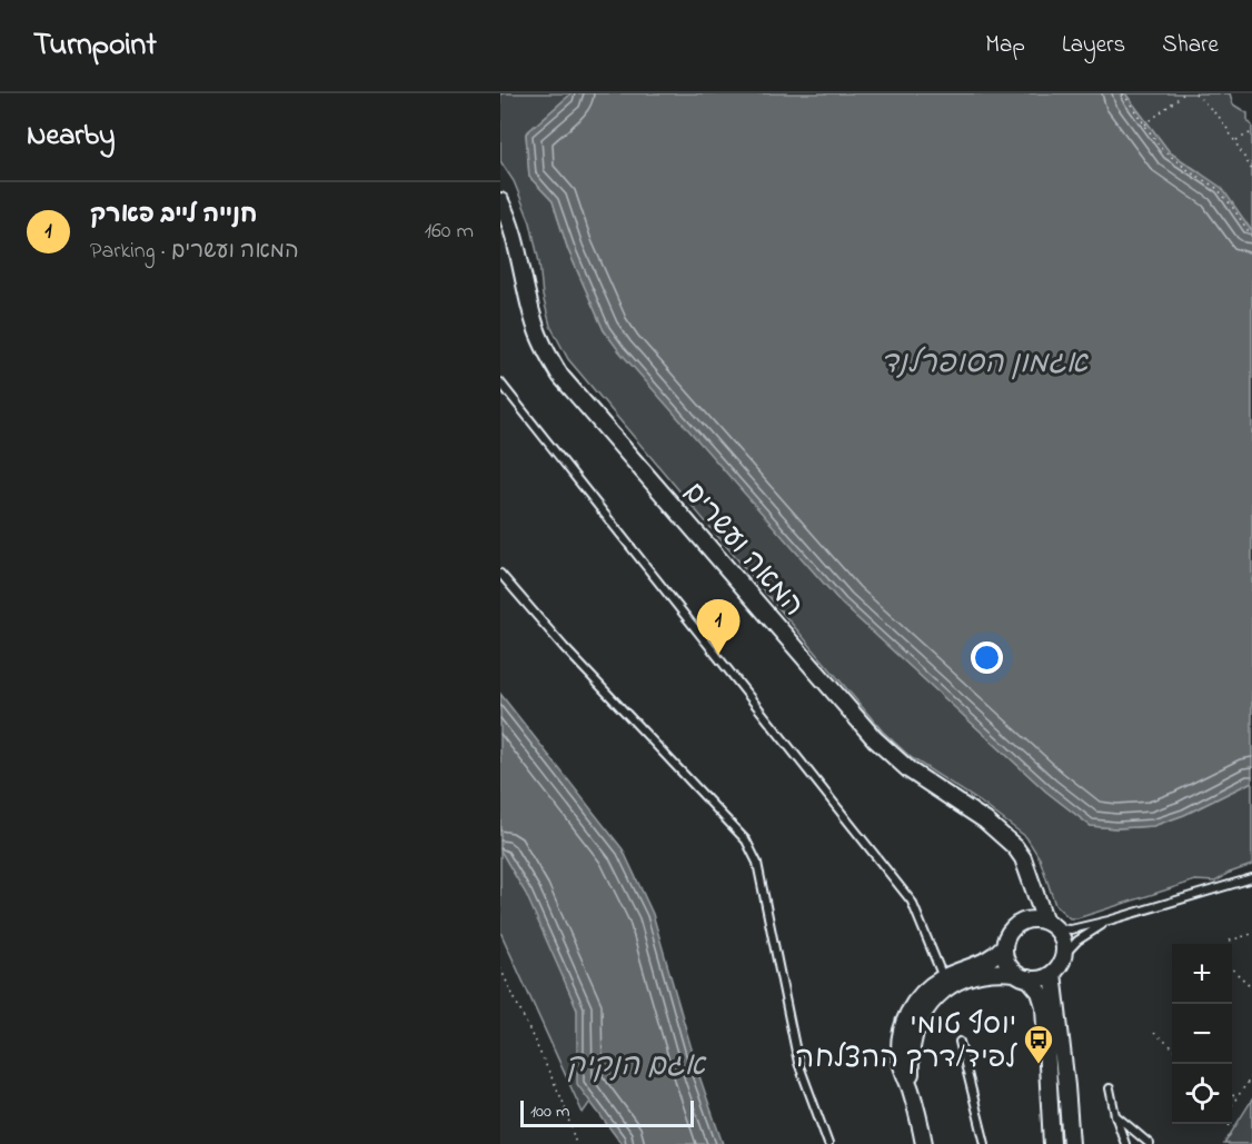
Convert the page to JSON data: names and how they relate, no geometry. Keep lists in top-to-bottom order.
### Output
{
  "streets": {
    "street": ["המאה ועשרים"]
  },
  "water": ["אגמון הסופרלנד", "אגם הנקיק"],
  "places": {
    "bus stop": ["יוסף טומי לפיד/דרך ההצלחה"]
  },
  "scale_bar": "100 m",
  "page": {
    "header": "Turnpoint",
    "nav": ["Map", "Layers", "Share"],
    "heading": "Nearby",
    "list": [
      {
        "mark": "1",
        "name": "חנייה לייב פארק",
        "note": "Parking · המאה ועשרים",
        "value": "160 m"
      }
    ],
    "pins": "1",
    "map_buttons": ["+", "−"],
    "scale": "100 m"
  }
}
